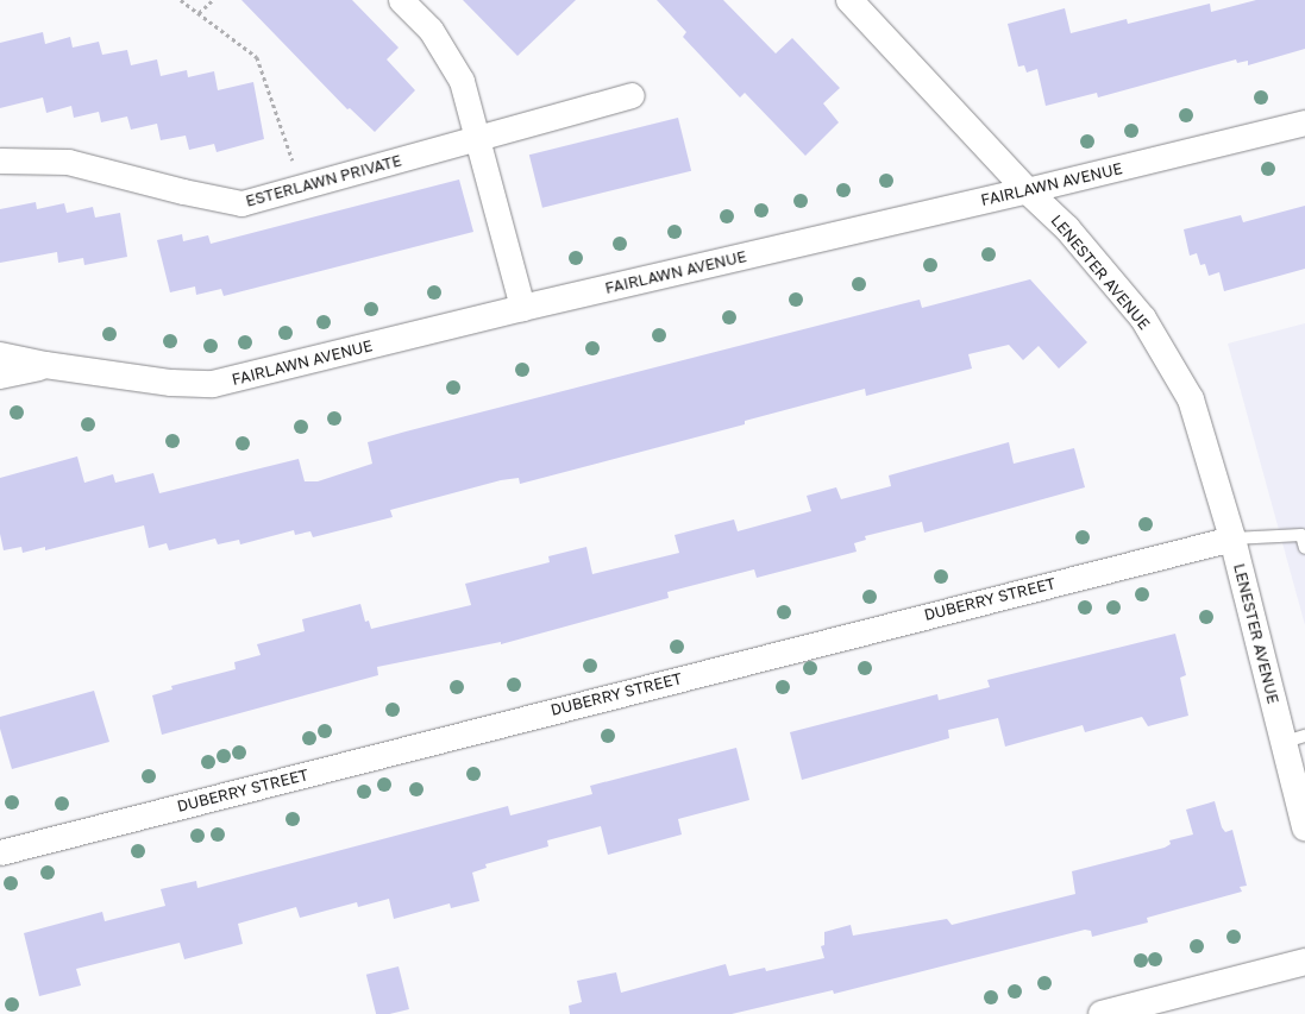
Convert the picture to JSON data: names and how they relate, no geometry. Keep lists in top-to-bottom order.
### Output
{
  "streets": {
    "street": [
      "ESTERLAWN PRIVATE",
      "FAIRLAWN AVENUE",
      "LENESTER AVENUE",
      "DUBERRY STREET"
    ]
  },
  "crossings": [
    ["FAIRLAWN AVENUE", "LENESTER AVENUE"],
    ["LENESTER AVENUE", "DUBERRY STREET"]
  ]
}
